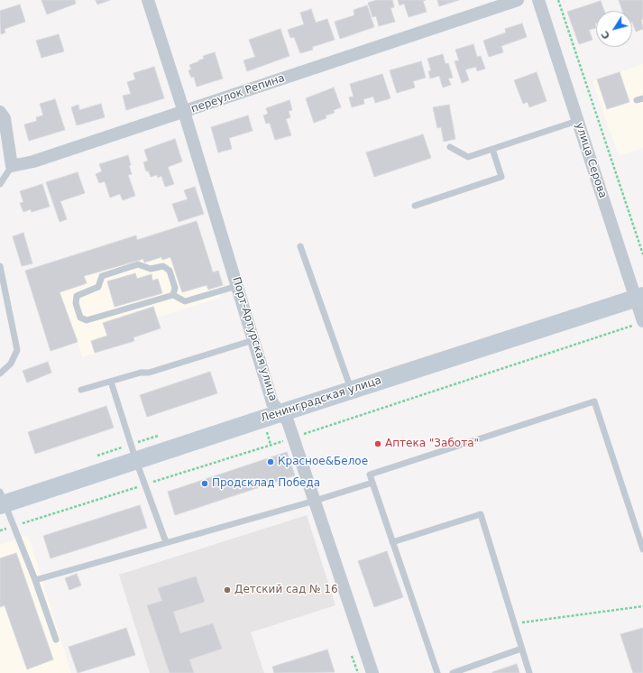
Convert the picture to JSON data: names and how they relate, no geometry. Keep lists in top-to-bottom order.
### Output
{
  "streets": {
    "main road": ["Ленинградская улица"],
    "street": ["переулок Репина", "улица Серова", "Порт-Артурская улица"]
  },
  "crossings": [
    ["переулок Репина", "Порт-Артурская улица"],
    ["улица Серова", "Ленинградская улица"],
    ["Порт-Артурская улица", "Ленинградская улица"]
  ],
  "places": [
    "Аптека \"Забота\"",
    "Красное&Белое",
    "Продсклад Победа",
    "Детский сад № 16"
  ],
  "north": "bottom left"
}
